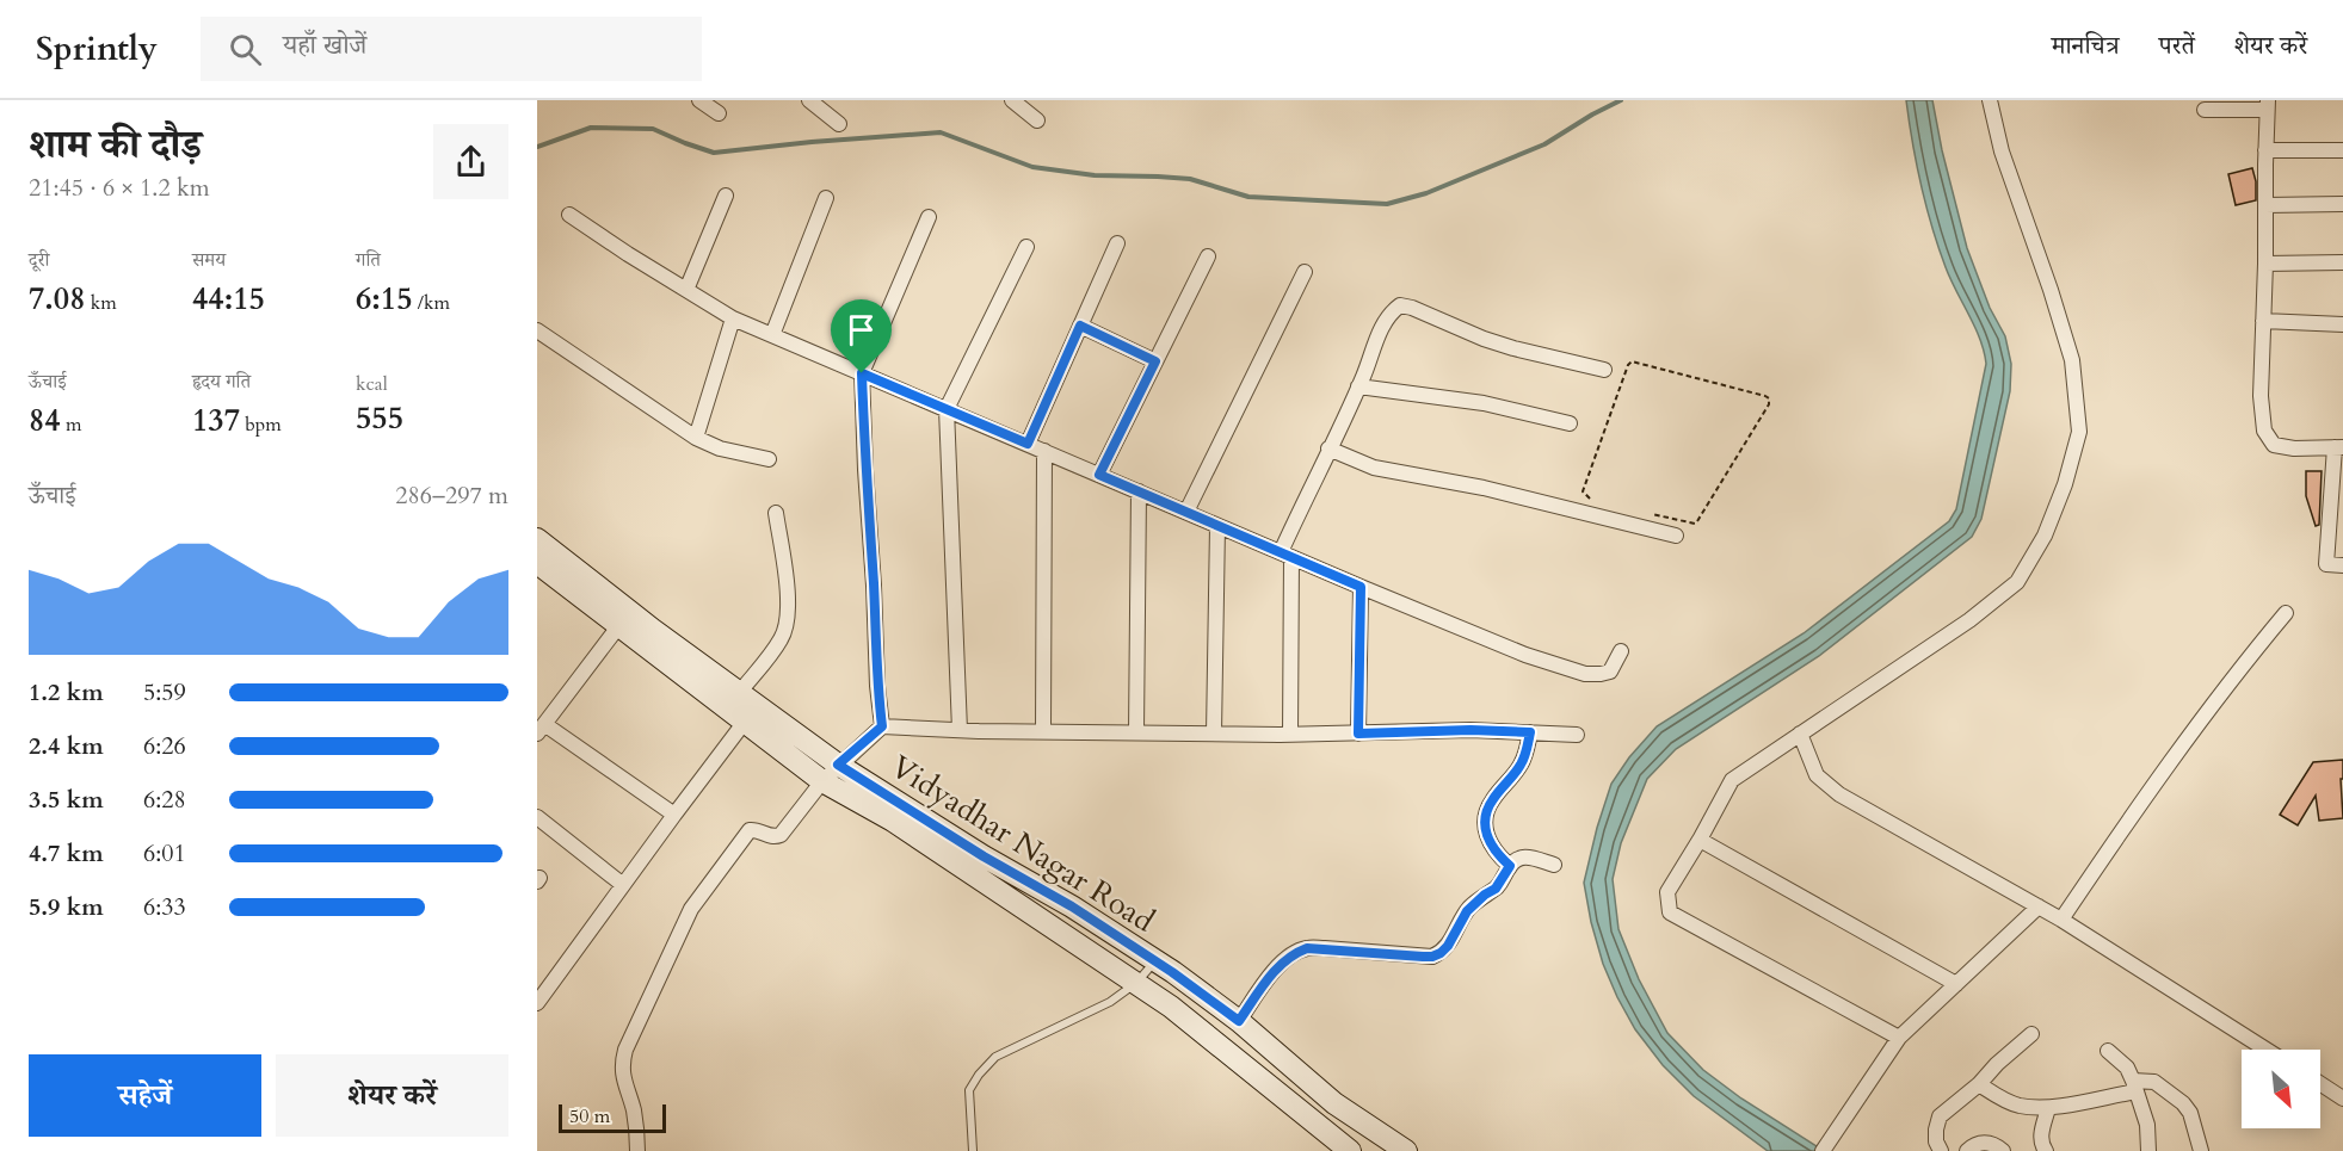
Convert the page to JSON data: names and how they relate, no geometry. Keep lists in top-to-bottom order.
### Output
{
  "streets": {
    "main road": ["Vidyadhar Nagar Road"]
  },
  "scale_bar": "50 m",
  "north": "bottom right",
  "page": {
    "header": "Sprintly",
    "search": "यहाँ खोजें",
    "nav": ["मानचित्र", "परतें", "शेयर करें"],
    "heading": ["शाम की दौड़", "21:45 · 6 × 1.2 km"],
    "stats": [
      ["दूरी", "7.08 km"],
      ["समय", "44:15"],
      ["गति", "6:15 /km"],
      ["ऊँचाई", "84 m"],
      ["हृदय गति", "137 bpm"],
      ["kcal", "555"]
    ],
    "chart": ["ऊँचाई", "286–297 m"],
    "list": [
      {
        "name": "1.2 km",
        "note": "5:59"
      },
      {
        "name": "2.4 km",
        "note": "6:26"
      },
      {
        "name": "3.5 km",
        "note": "6:28"
      },
      {
        "name": "4.7 km",
        "note": "6:01"
      },
      {
        "name": "5.9 km",
        "note": "6:33"
      }
    ],
    "buttons": ["सहेजें", "शेयर करें"],
    "scale": "50 m"
  }
}
